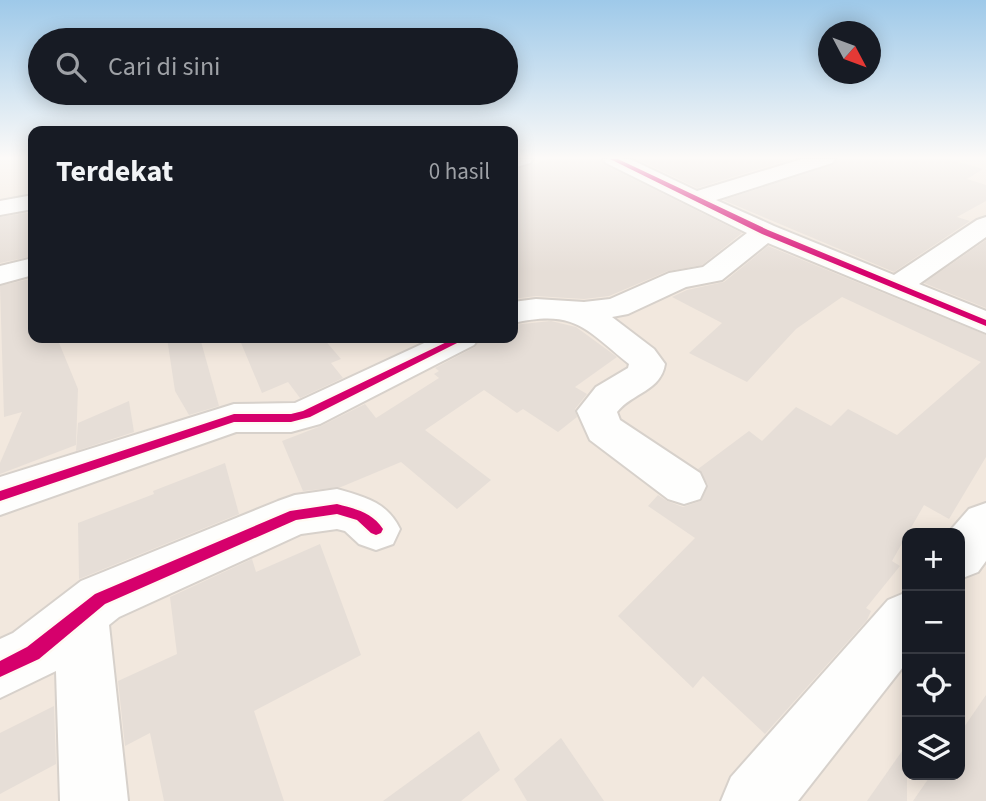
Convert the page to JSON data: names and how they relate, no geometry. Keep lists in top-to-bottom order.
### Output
{
  "north": "bottom right",
  "page": {
    "search": "Cari di sini",
    "heading": ["Terdekat", "0 hasil"],
    "map_buttons": ["+", "−"]
  }
}
